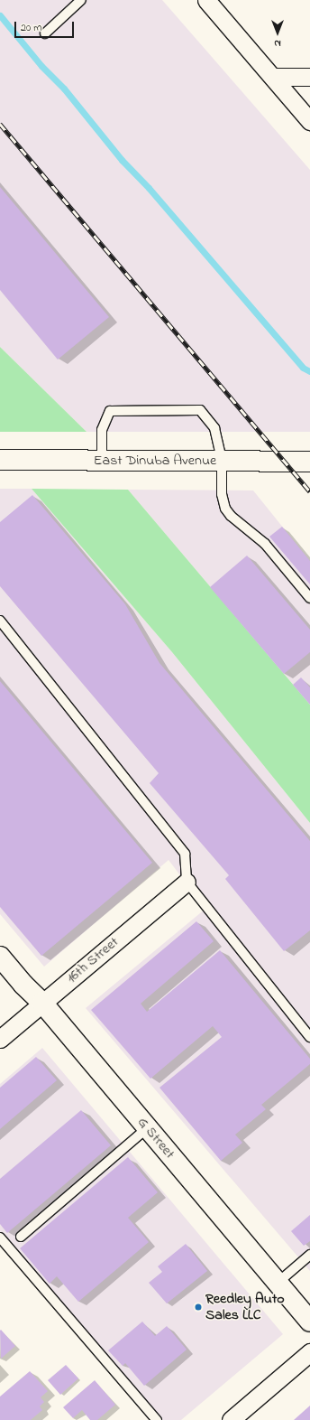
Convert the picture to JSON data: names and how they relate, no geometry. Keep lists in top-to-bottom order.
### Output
{
  "streets": {
    "street": ["East Dinuba Avenue", "16th Street", "G Street"]
  },
  "crossings": [
    ["16th Street", "G Street"]
  ],
  "places": ["Reedley Auto Sales LLC"],
  "scale_bar": "20 m",
  "north": "bottom"
}
